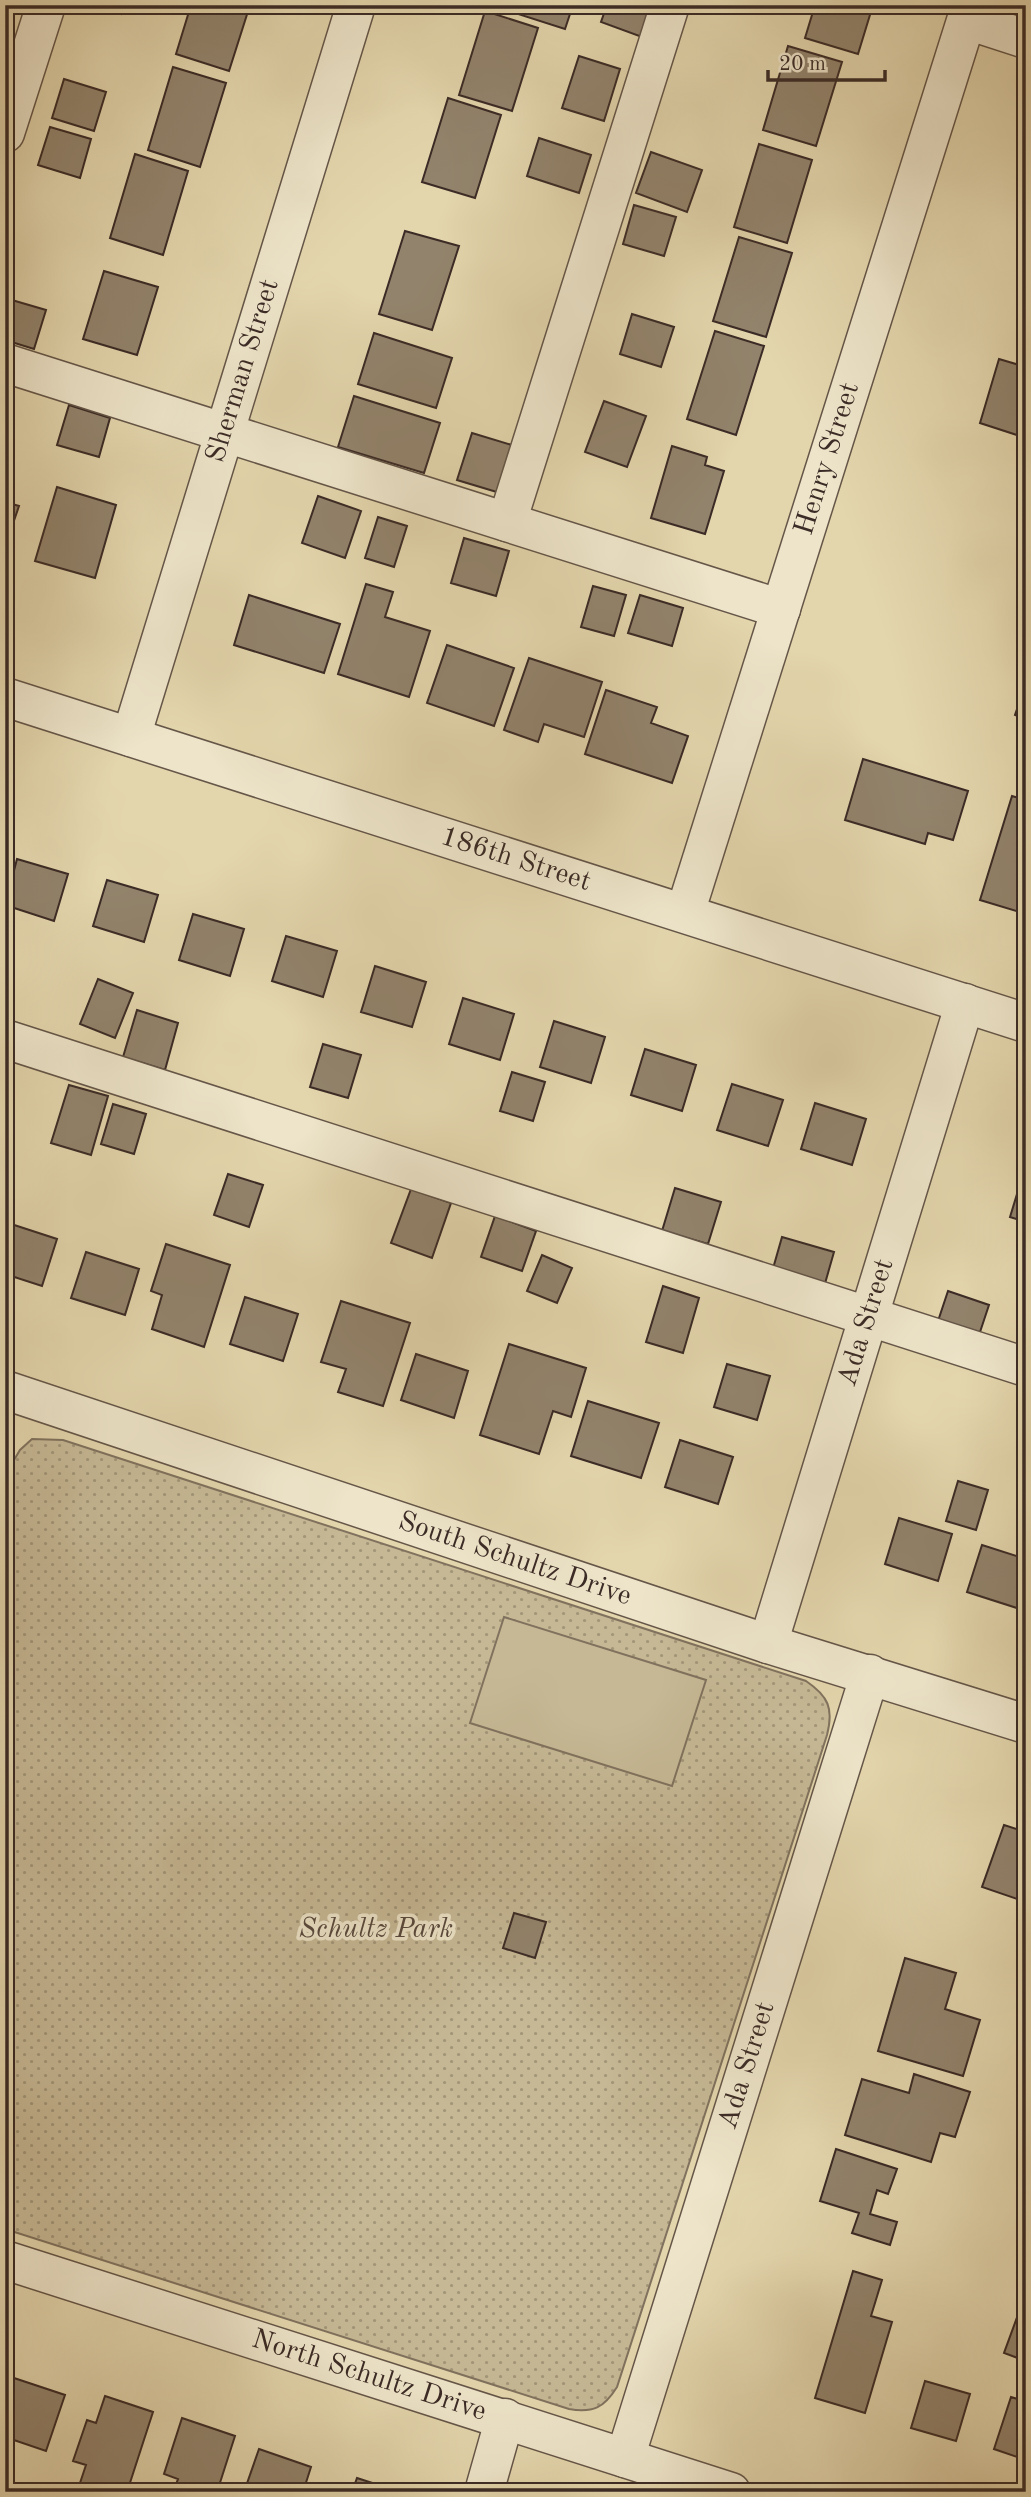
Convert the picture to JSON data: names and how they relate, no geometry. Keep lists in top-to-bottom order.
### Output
{
  "streets": {
    "street": [
      "Sherman Street",
      "Henry Street",
      "186th Street",
      "Ada Street",
      "South Schultz Drive",
      "North Schultz Drive"
    ]
  },
  "crossings": [
    ["Sherman Street", "186th Street"],
    ["Henry Street", "186th Street"],
    ["186th Street", "Ada Street"],
    ["Ada Street", "South Schultz Drive"],
    ["Ada Street", "North Schultz Drive"]
  ],
  "parks": ["Schultz Park"],
  "scale_bar": "20 m"
}
